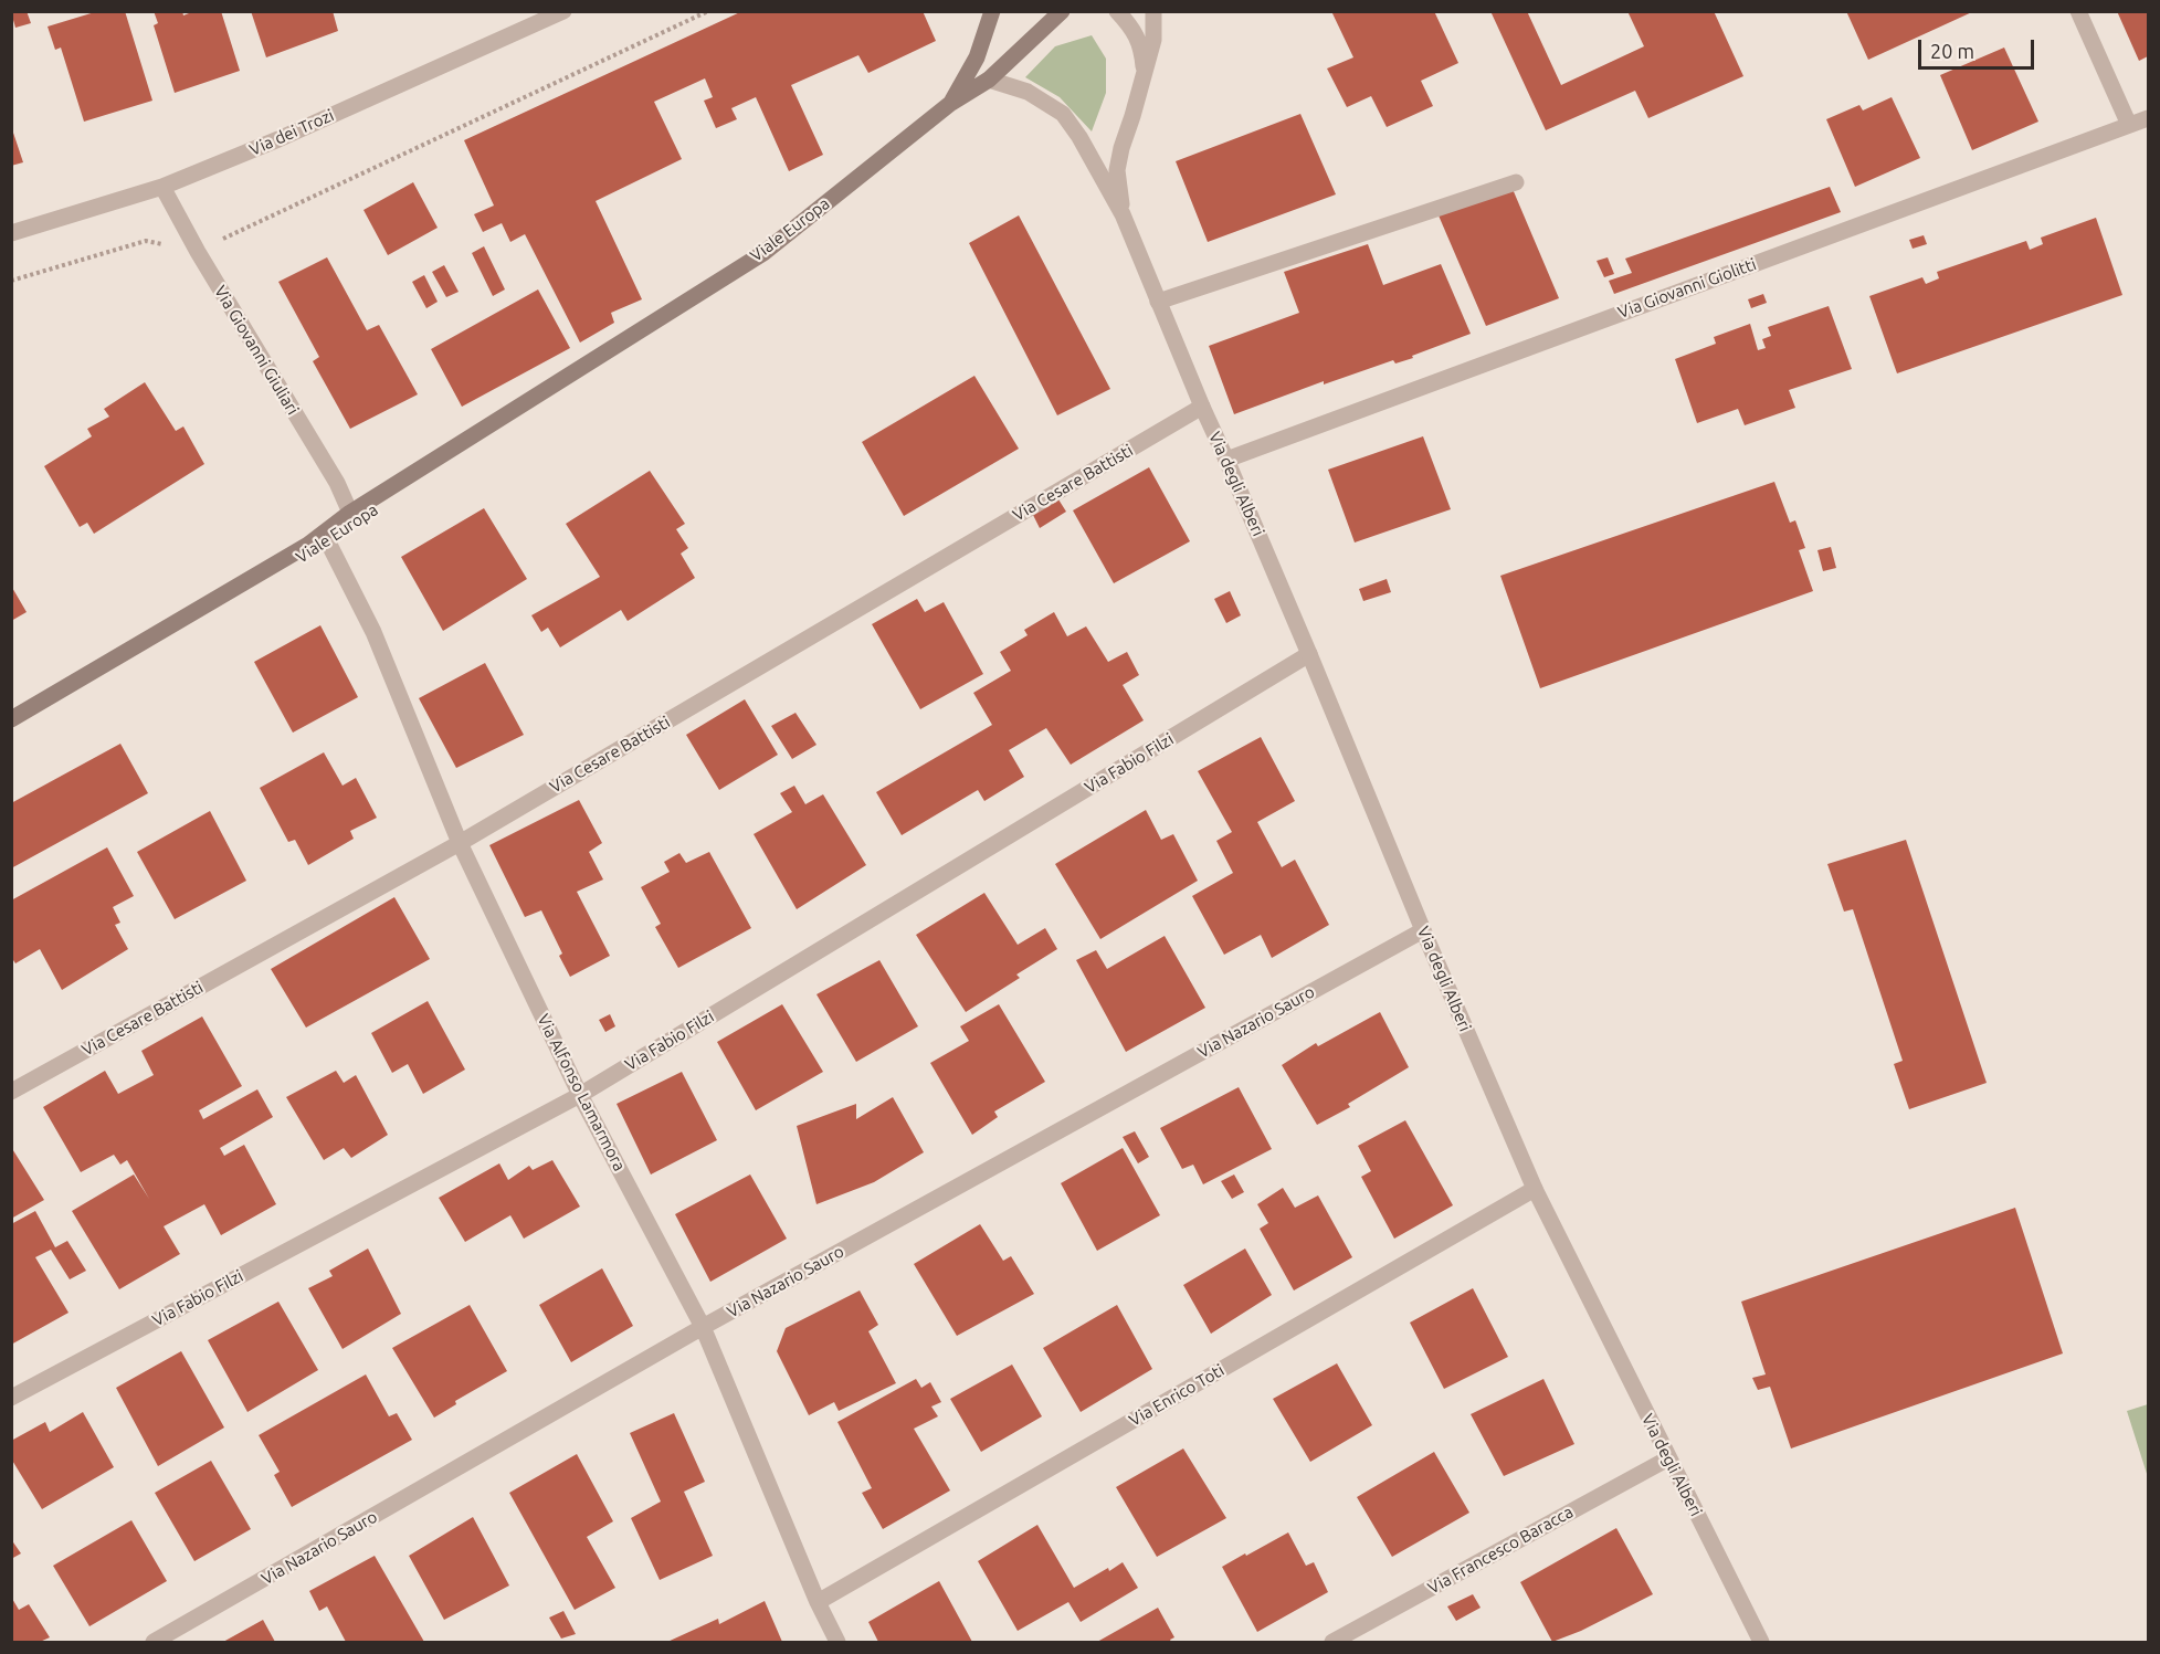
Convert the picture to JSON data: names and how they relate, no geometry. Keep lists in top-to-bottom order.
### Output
{
  "streets": {
    "main road": ["Viale Europa"],
    "street": [
      "Via dei Trozi",
      "Via Giovanni Giolitti",
      "Via Giovanni Giuliari",
      "Via Cesare Battisti",
      "Via degli Alberi",
      "Via Fabio Filzi",
      "Via Nazario Sauro",
      "Via Alfonso Lamarmora",
      "Via Enrico Toti",
      "Via Francesco Baracca"
    ]
  },
  "crossings": [
    ["Via dei Trozi", "Via Giovanni Giuliari"],
    ["Viale Europa", "Via Giovanni Giuliari"],
    ["Viale Europa", "Via degli Alberi"],
    ["Viale Europa", "Via Alfonso Lamarmora"],
    ["Via Giovanni Giolitti", "Via degli Alberi"],
    ["Via Cesare Battisti", "Via degli Alberi"],
    ["Via Cesare Battisti", "Via Alfonso Lamarmora"],
    ["Via degli Alberi", "Via Fabio Filzi"],
    ["Via degli Alberi", "Via Nazario Sauro"],
    ["Via degli Alberi", "Via Enrico Toti"],
    ["Via degli Alberi", "Via Francesco Baracca"],
    ["Via Fabio Filzi", "Via Alfonso Lamarmora"],
    ["Via Nazario Sauro", "Via Alfonso Lamarmora"],
    ["Via Alfonso Lamarmora", "Via Enrico Toti"]
  ],
  "scale_bar": "20 m"
}
